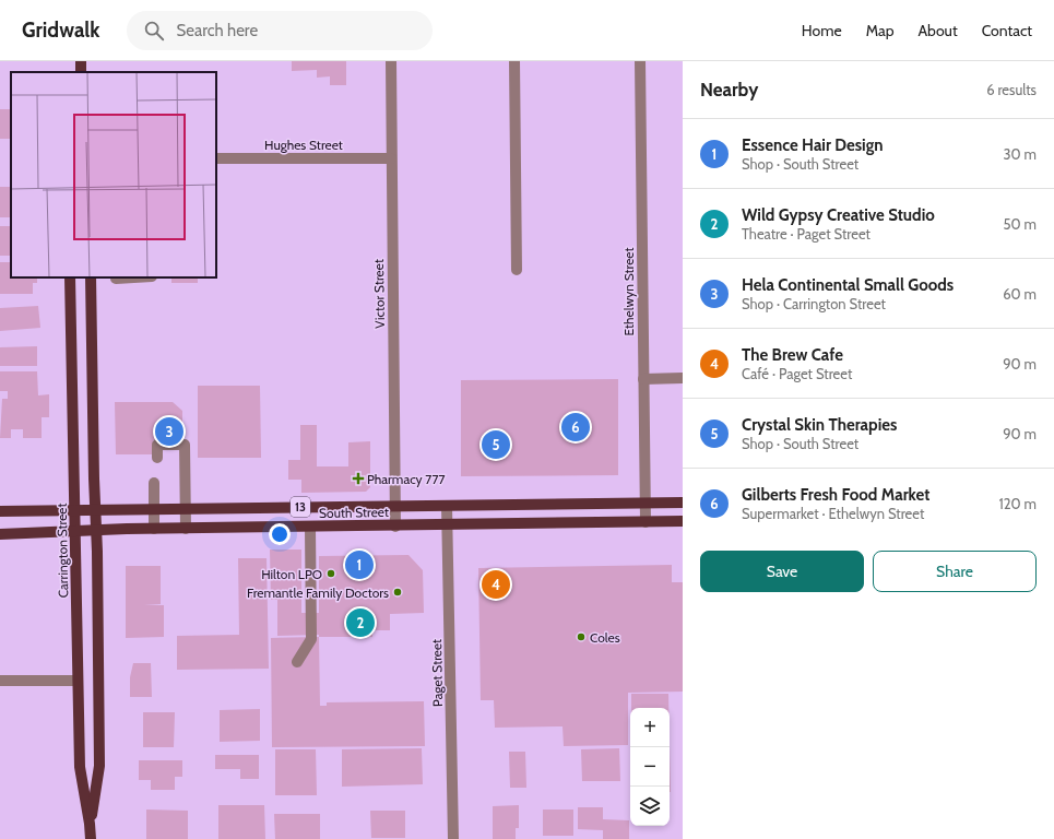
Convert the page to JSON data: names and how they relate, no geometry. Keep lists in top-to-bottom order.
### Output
{
  "streets": {
    "main road": ["13", "South Street", "Carrington Street"],
    "street": [
      "Hughes Street",
      "Ethelwyn Street",
      "Victor Street",
      "Paget Street"
    ]
  },
  "crossings": [
    ["Hughes Street", "Victor Street"],
    ["Ethelwyn Street", "South Street"],
    ["Victor Street", "South Street"],
    ["South Street", "Carrington Street"],
    ["South Street", "Paget Street"]
  ],
  "places": {
    "health": ["Pharmacy 777"],
    "other": ["Hilton LPO", "Fremantle Family Doctors", "Coles"]
  },
  "page": {
    "header": "Gridwalk",
    "search": "Search here",
    "nav": [
      "Home",
      "Map",
      "About",
      "Contact"
    ],
    "heading": ["Nearby", "6 results"],
    "list": [
      {
        "mark": "1",
        "name": "Essence Hair Design",
        "note": "Shop · South Street",
        "value": "30 m"
      },
      {
        "mark": "2",
        "name": "Wild Gypsy Creative Studio",
        "note": "Theatre · Paget Street",
        "value": "50 m"
      },
      {
        "mark": "3",
        "name": "Hela Continental Small Goods",
        "note": "Shop · Carrington Street",
        "value": "60 m"
      },
      {
        "mark": "4",
        "name": "The Brew Cafe",
        "note": "Café · Paget Street",
        "value": "90 m"
      },
      {
        "mark": "5",
        "name": "Crystal Skin Therapies",
        "note": "Shop · South Street",
        "value": "90 m"
      },
      {
        "mark": "6",
        "name": "Gilberts Fresh Food Market",
        "note": "Supermarket · Ethelwyn Street",
        "value": "120 m"
      }
    ],
    "pins": [
      "6",
      "3",
      "5",
      "1",
      "4",
      "2"
    ],
    "buttons": ["Save", "Share"],
    "map_buttons": ["+", "−"]
  }
}
